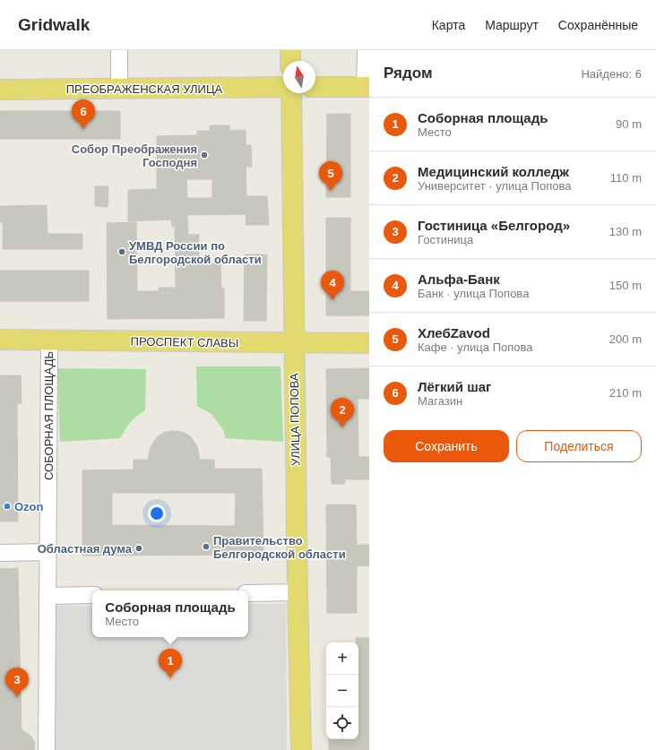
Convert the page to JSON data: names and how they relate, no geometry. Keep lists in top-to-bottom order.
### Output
{
  "streets": {
    "main road": ["ПРЕОБРАЖЕНСКАЯ УЛИЦА", "ПРОСПЕКТ СЛАВЫ", "УЛИЦА ПОПОВА"],
    "street": ["СОБОРНАЯ ПЛОЩАДЬ"]
  },
  "crossings": [
    ["ПРОСПЕКТ СЛАВЫ", "СОБОРНАЯ ПЛОЩАДЬ"],
    ["ПРОСПЕКТ СЛАВЫ", "УЛИЦА ПОПОВА"]
  ],
  "places": [
    "Собор Преображения Господня",
    "УМВД России по Белгородской области",
    "Ozon",
    "Правительство Белгородской области",
    "Областная дума"
  ],
  "north": "top",
  "page": {
    "header": "Gridwalk",
    "nav": ["Карта", "Маршрут", "Сохранённые"],
    "heading": ["Рядом", "Найдено: 6"],
    "list": [
      {
        "mark": "1",
        "name": "Соборная площадь",
        "note": "Место",
        "value": "90 m"
      },
      {
        "mark": "2",
        "name": "Медицинский колледж",
        "note": "Университет · улица Попова",
        "value": "110 m"
      },
      {
        "mark": "3",
        "name": "Гостиница «Белгород»",
        "note": "Гостиница",
        "value": "130 m"
      },
      {
        "mark": "4",
        "name": "Альфа-Банк",
        "note": "Банк · улица Попова",
        "value": "150 m"
      },
      {
        "mark": "5",
        "name": "ХлебZavod",
        "note": "Кафе · улица Попова",
        "value": "200 m"
      },
      {
        "mark": "6",
        "name": "Лёгкий шаг",
        "note": "Магазин",
        "value": "210 m"
      }
    ],
    "pins": [
      "6",
      "5",
      "4",
      "2",
      "1",
      "3"
    ],
    "buttons": ["Сохранить", "Поделиться"],
    "popup": ["Соборная площадь", "Место"],
    "map_buttons": ["+", "−"]
  }
}
